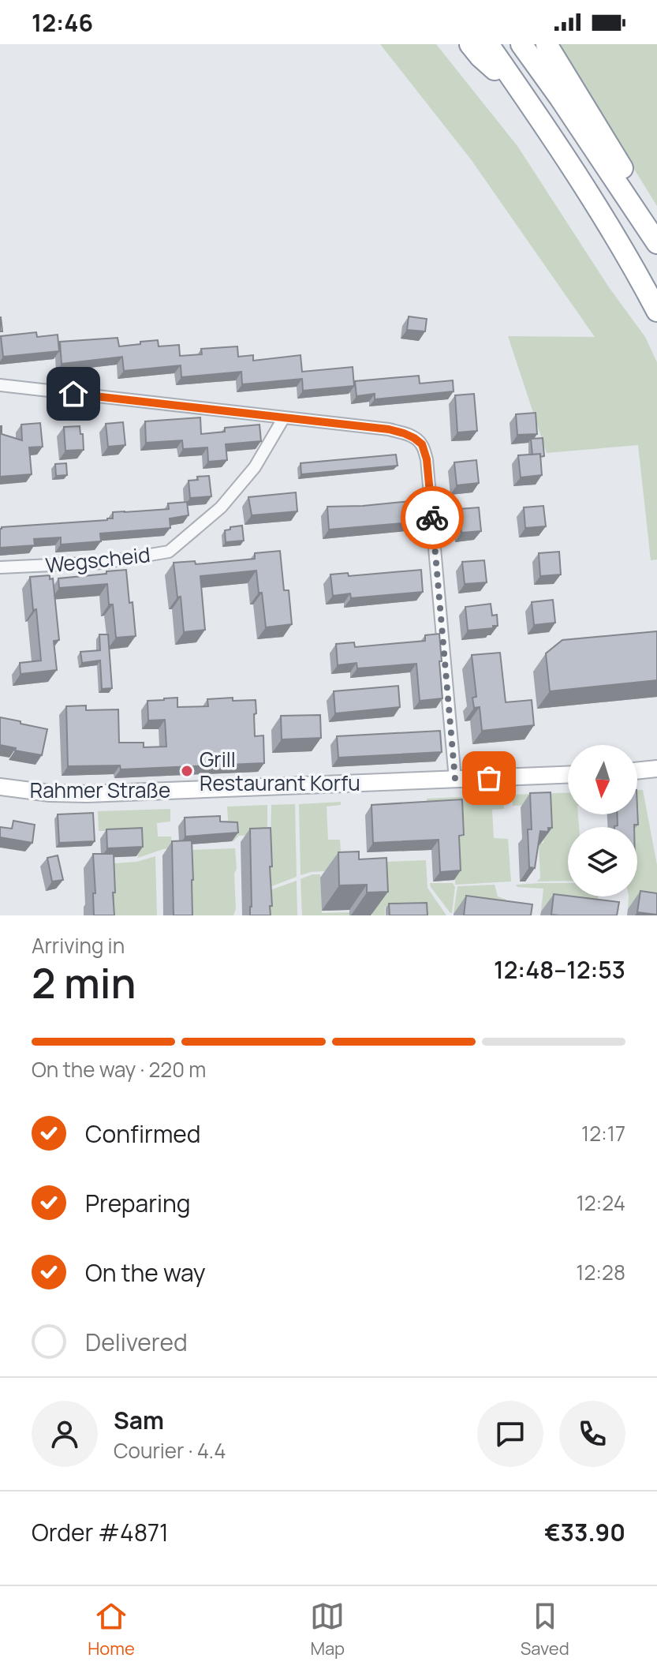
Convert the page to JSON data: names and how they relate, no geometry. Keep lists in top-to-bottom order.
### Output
{
  "streets": {
    "main road": ["Rahmer Straße"],
    "street": ["Wegscheid"]
  },
  "places": ["Grill Restaurant Korfu"],
  "north": "bottom",
  "page": {
    "status": "12:46",
    "heading": ["2 min", "Arriving in", "12:48–12:53"],
    "panel": [
      "Sam",
      "Courier · 4.4",
      "Order #4871",
      "€33.90"
    ],
    "bar": "On the way · 220 m",
    "list": [
      ["Confirmed", "12:17"],
      ["Preparing", "12:24"],
      ["On the way", "12:28"],
      "Delivered"
    ],
    "tabs": ["Home", "Map", "Saved"]
  }
}
